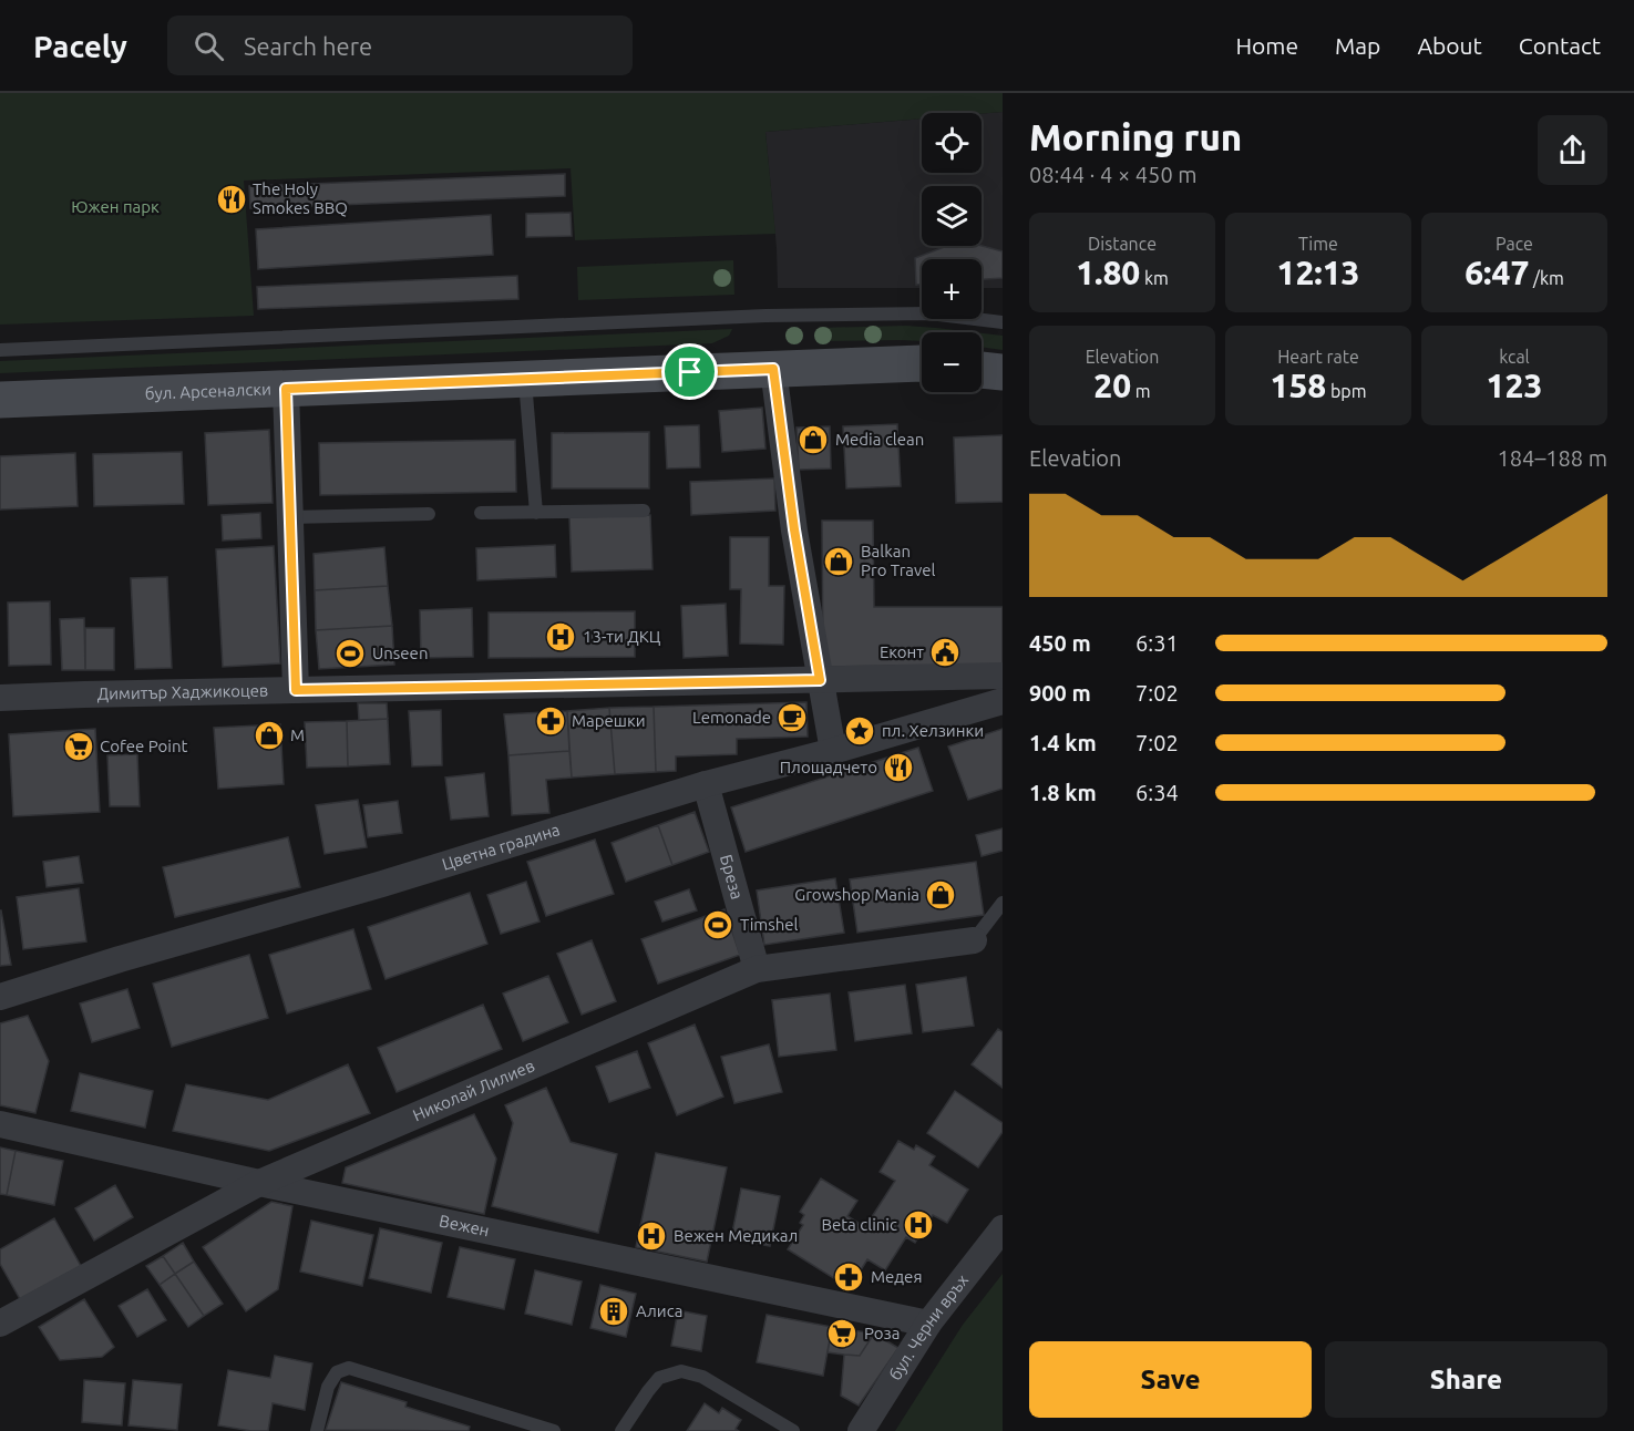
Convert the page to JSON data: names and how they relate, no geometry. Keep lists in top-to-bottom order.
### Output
{
  "streets": {
    "street": [
      "бул. Арсеналски",
      "Димитър Хаджикоцев",
      "Цветна градина",
      "Бреза",
      "Николай Лилиев",
      "Вежен",
      "бул. Черни връх"
    ]
  },
  "crossings": [
    ["Цветна градина", "Бреза"],
    ["Бреза", "Николай Лилиев"],
    ["Николай Лилиев", "Вежен"],
    ["Вежен", "бул. Черни връх"]
  ],
  "parks": ["Южен парк"],
  "places": {
    "restaurant": ["The Holy Smokes BBQ", "Площадчето"],
    "shop": [
      "Media clean",
      "Balkan Pro Travel",
      "М",
      "Growshop Mania"
    ],
    "hospital": ["13-ти ДКЦ", "Beta clinic", "Вежен Медикал"],
    "public building": ["Еконт"],
    "sports": ["Unseen", "Timshel"],
    "cafe": ["Lemonade"],
    "pharmacy": ["Марешки", "Медея"],
    "place": ["пл. Хелзинки"],
    "supermarket": ["Cofee Point", "Роза"],
    "building": ["Алиса"]
  },
  "page": {
    "header": "Pacely",
    "search": "Search here",
    "nav": [
      "Home",
      "Map",
      "About",
      "Contact"
    ],
    "heading": ["Morning run", "08:44 · 4 × 450 m"],
    "map_buttons": ["+", "−"],
    "stats": [
      ["Distance", "1.80 km"],
      ["Time", "12:13"],
      ["Pace", "6:47 /km"],
      ["Elevation", "20 m"],
      ["Heart rate", "158 bpm"],
      ["kcal", "123"]
    ],
    "chart": ["Elevation", "184–188 m"],
    "list": [
      {
        "name": "450 m",
        "note": "6:31"
      },
      {
        "name": "900 m",
        "note": "7:02"
      },
      {
        "name": "1.4 km",
        "note": "7:02"
      },
      {
        "name": "1.8 km",
        "note": "6:34"
      }
    ],
    "buttons": ["Save", "Share"]
  }
}
